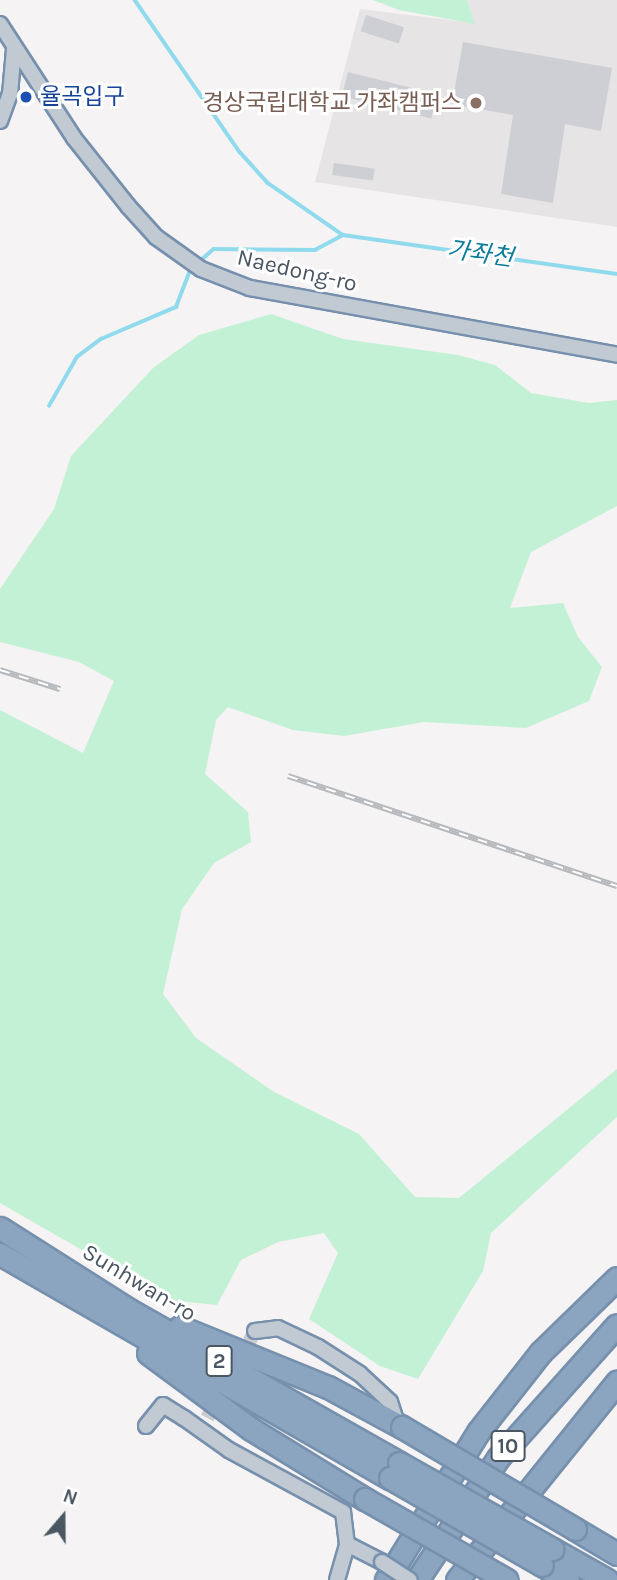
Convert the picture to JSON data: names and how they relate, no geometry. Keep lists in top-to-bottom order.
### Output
{
  "streets": {
    "highway": ["Sunhwan-ro", "2", "10"],
    "street": ["Naedong-ro"]
  },
  "water": ["가좌천"],
  "places": ["율곡입구", "경상국립대학교 가좌캠퍼스"],
  "north": "top"
}
